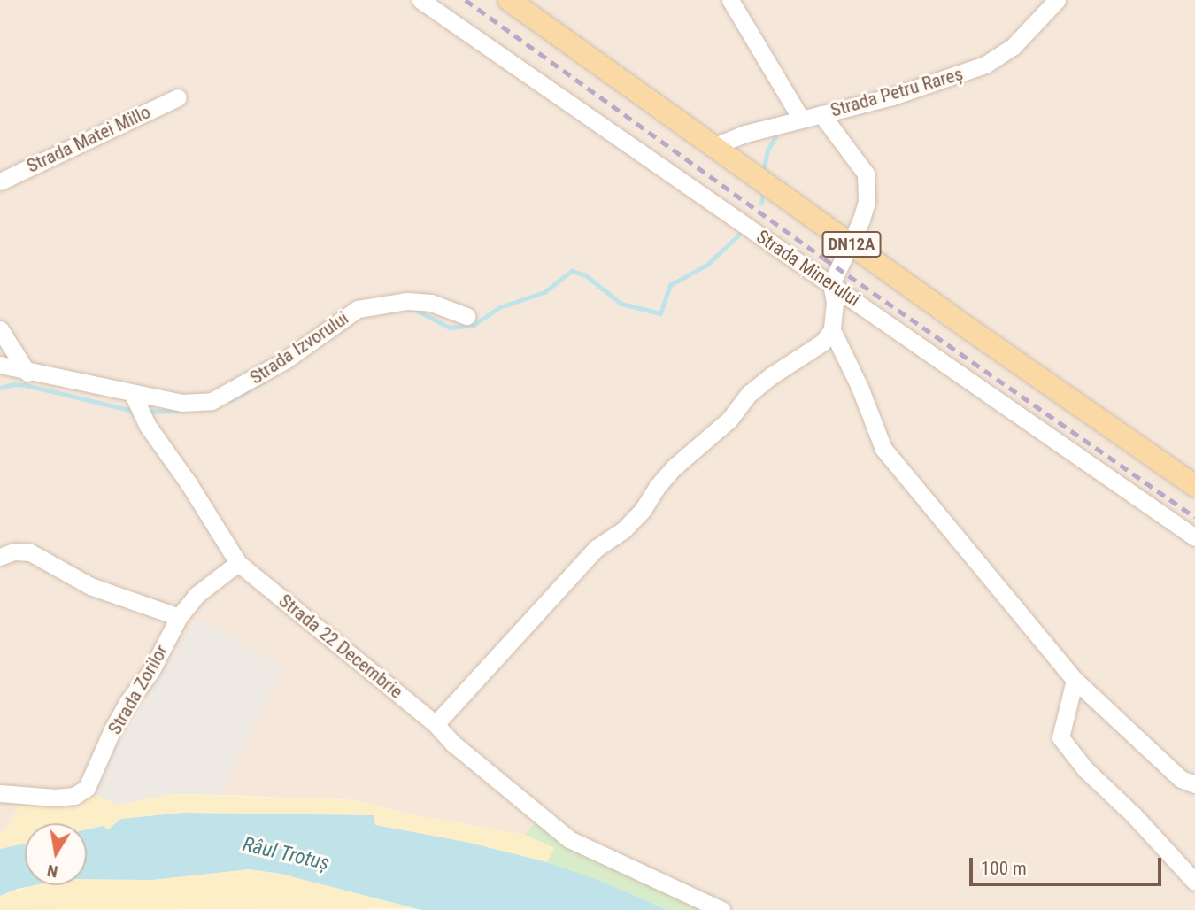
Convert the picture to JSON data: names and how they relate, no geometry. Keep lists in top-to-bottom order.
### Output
{
  "streets": {
    "main road": ["DN12A"],
    "street": [
      "Strada Petru Rareș",
      "Strada Matei Millo",
      "Strada Minerului",
      "Strada Izvorului",
      "Strada 22 Decembrie",
      "Strada Zorilor"
    ]
  },
  "crossings": [
    ["Strada Petru Rareș", "DN12A"],
    ["Strada Izvorului", "Strada 22 Decembrie"],
    ["Strada 22 Decembrie", "Strada Zorilor"]
  ],
  "water": ["Râul Trotuș"],
  "scale_bar": "100 m",
  "north": "bottom"
}
